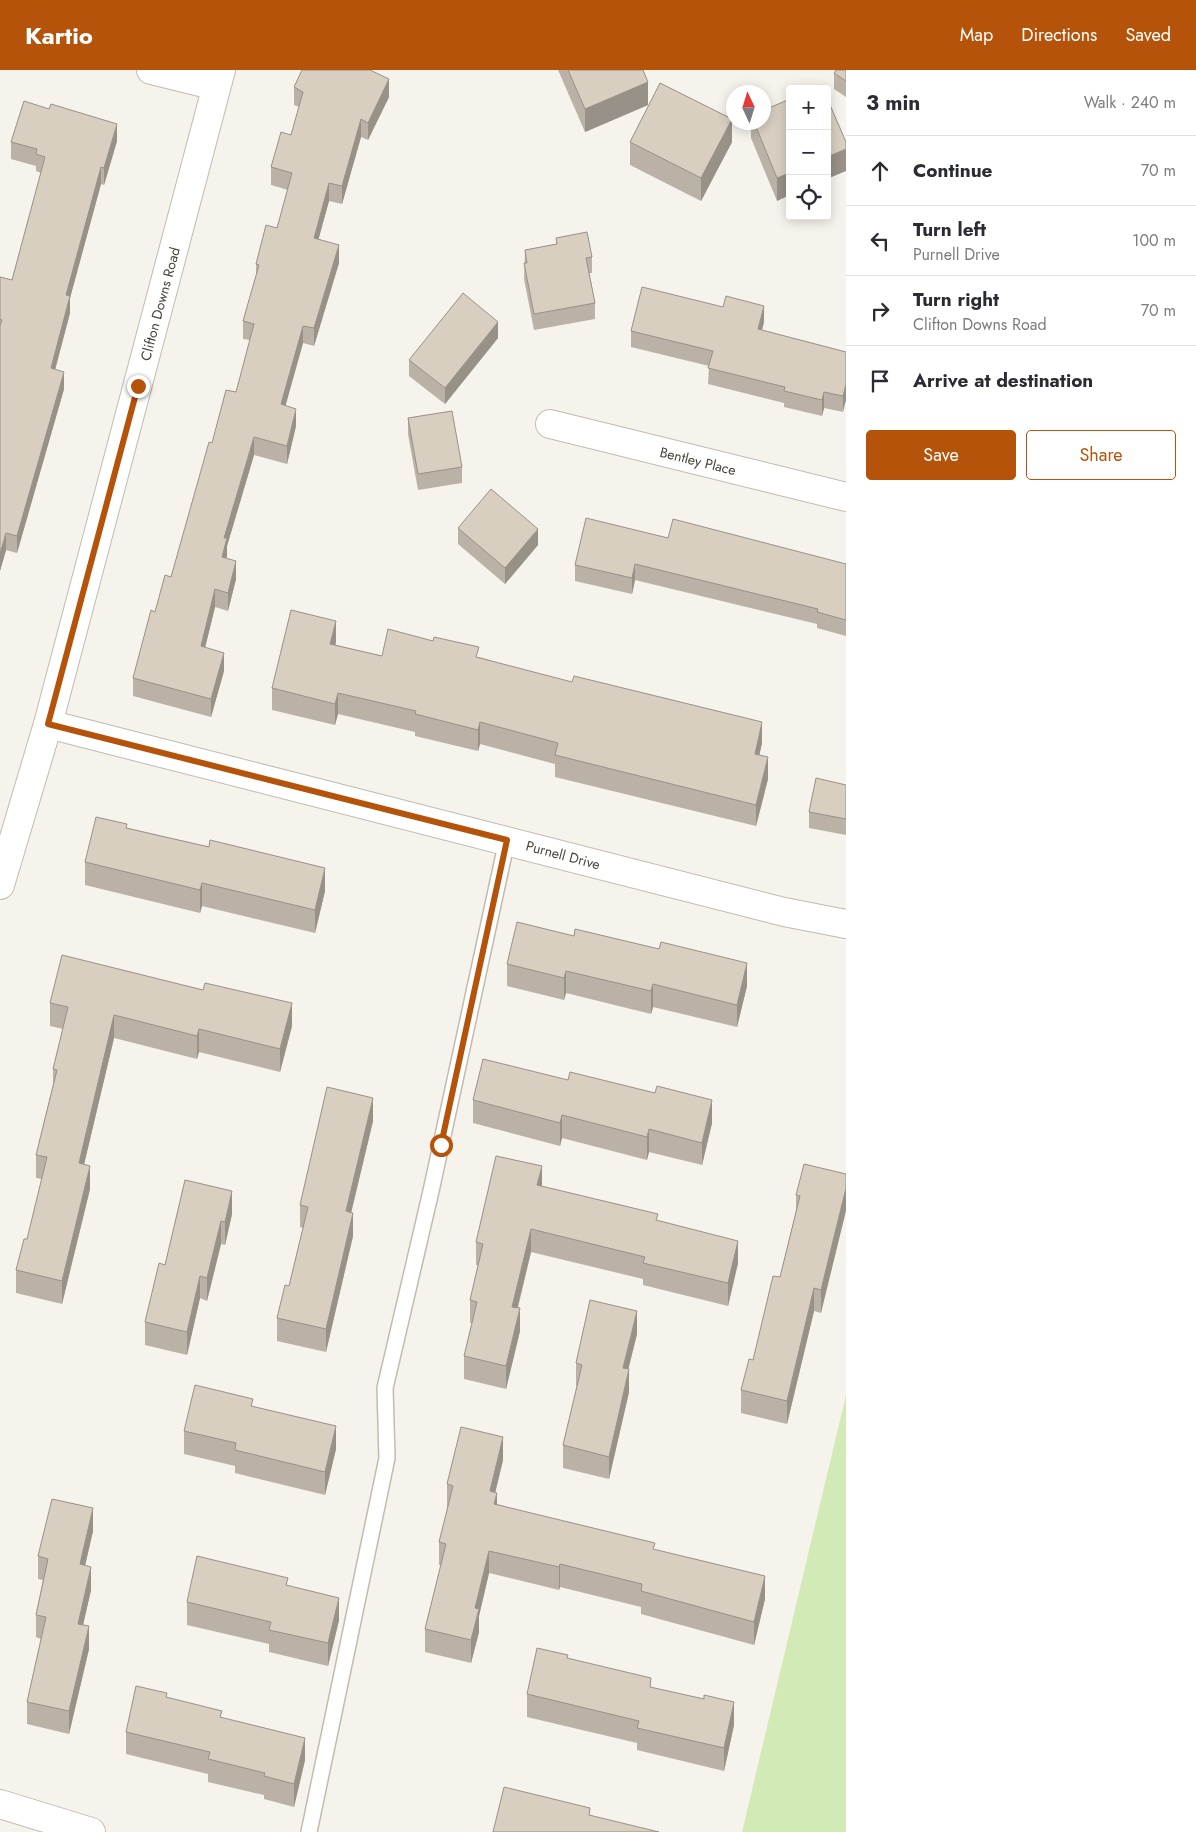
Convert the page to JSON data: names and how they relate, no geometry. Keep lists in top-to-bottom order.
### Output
{
  "streets": {
    "street": ["Clifton Downs Road", "Bentley Place", "Purnell Drive"]
  },
  "crossings": [
    ["Clifton Downs Road", "Purnell Drive"]
  ],
  "north": "top",
  "page": {
    "header": "Kartio",
    "nav": ["Map", "Directions", "Saved"],
    "heading": ["3 min", "Walk · 240 m"],
    "map_buttons": ["+", "−"],
    "list": [
      ["Continue", "70 m"],
      ["Turn left", "Purnell Drive", "100 m"],
      ["Turn right", "Clifton Downs Road", "70 m"],
      "Arrive at destination"
    ],
    "buttons": ["Save", "Share"]
  }
}
